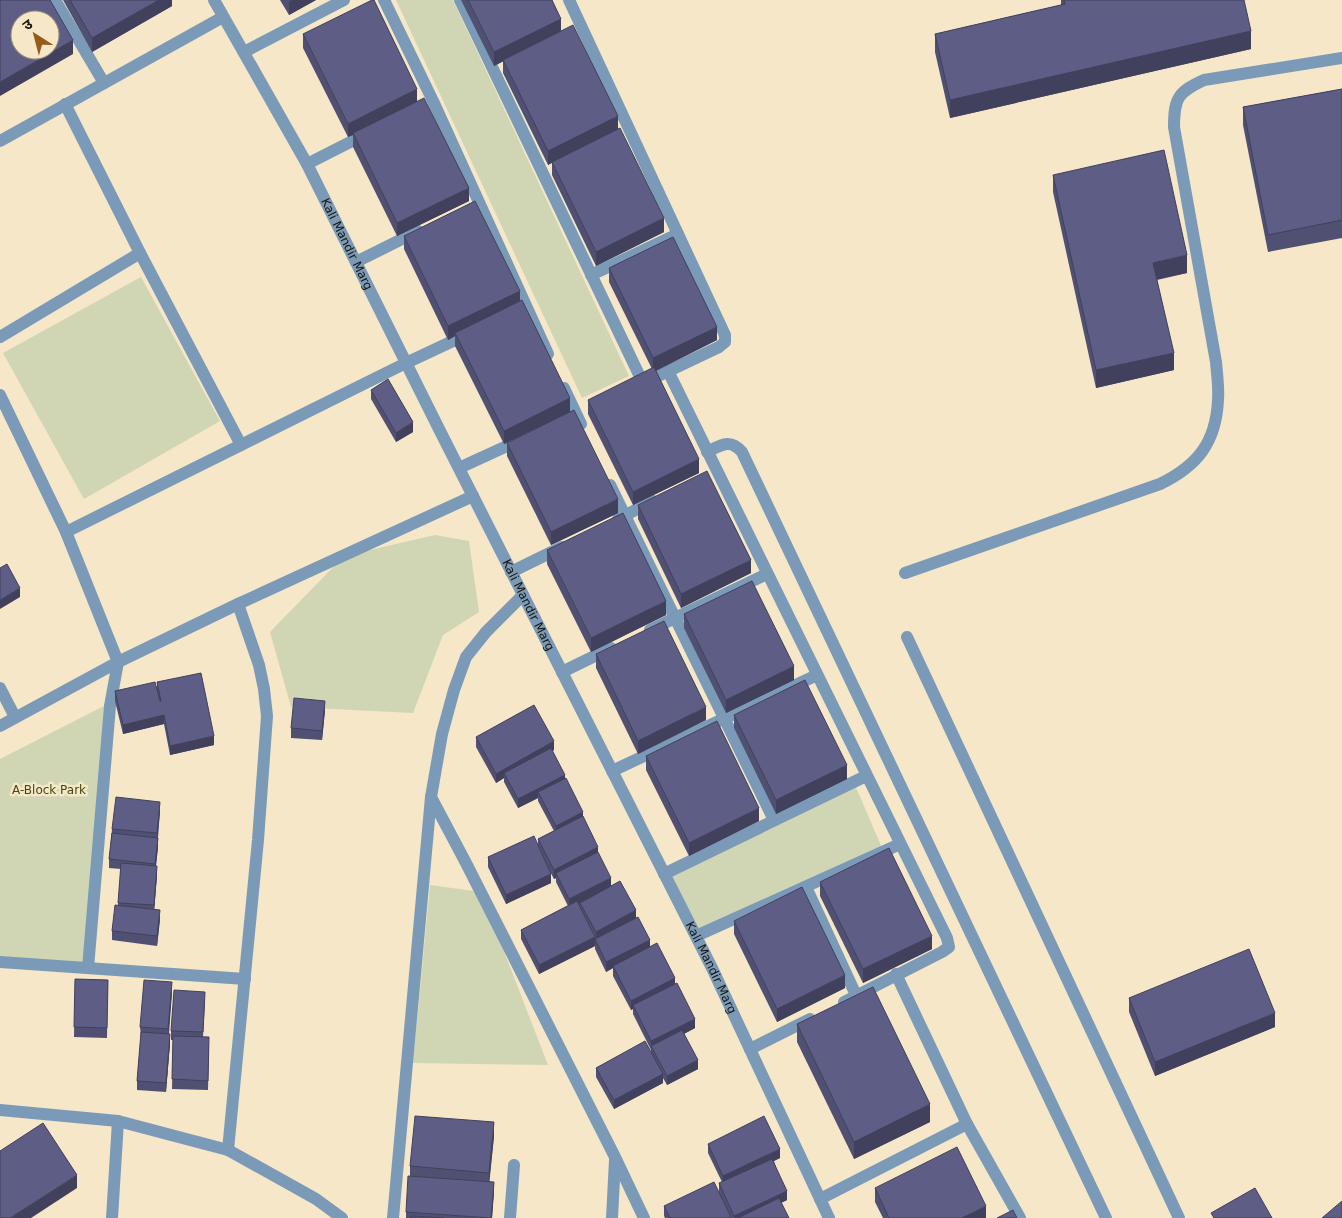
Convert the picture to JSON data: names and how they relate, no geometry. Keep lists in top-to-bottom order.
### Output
{
  "streets": {
    "street": ["Kali Mandir Marg"]
  },
  "parks": ["A-Block Park"],
  "north": "top left"
}
